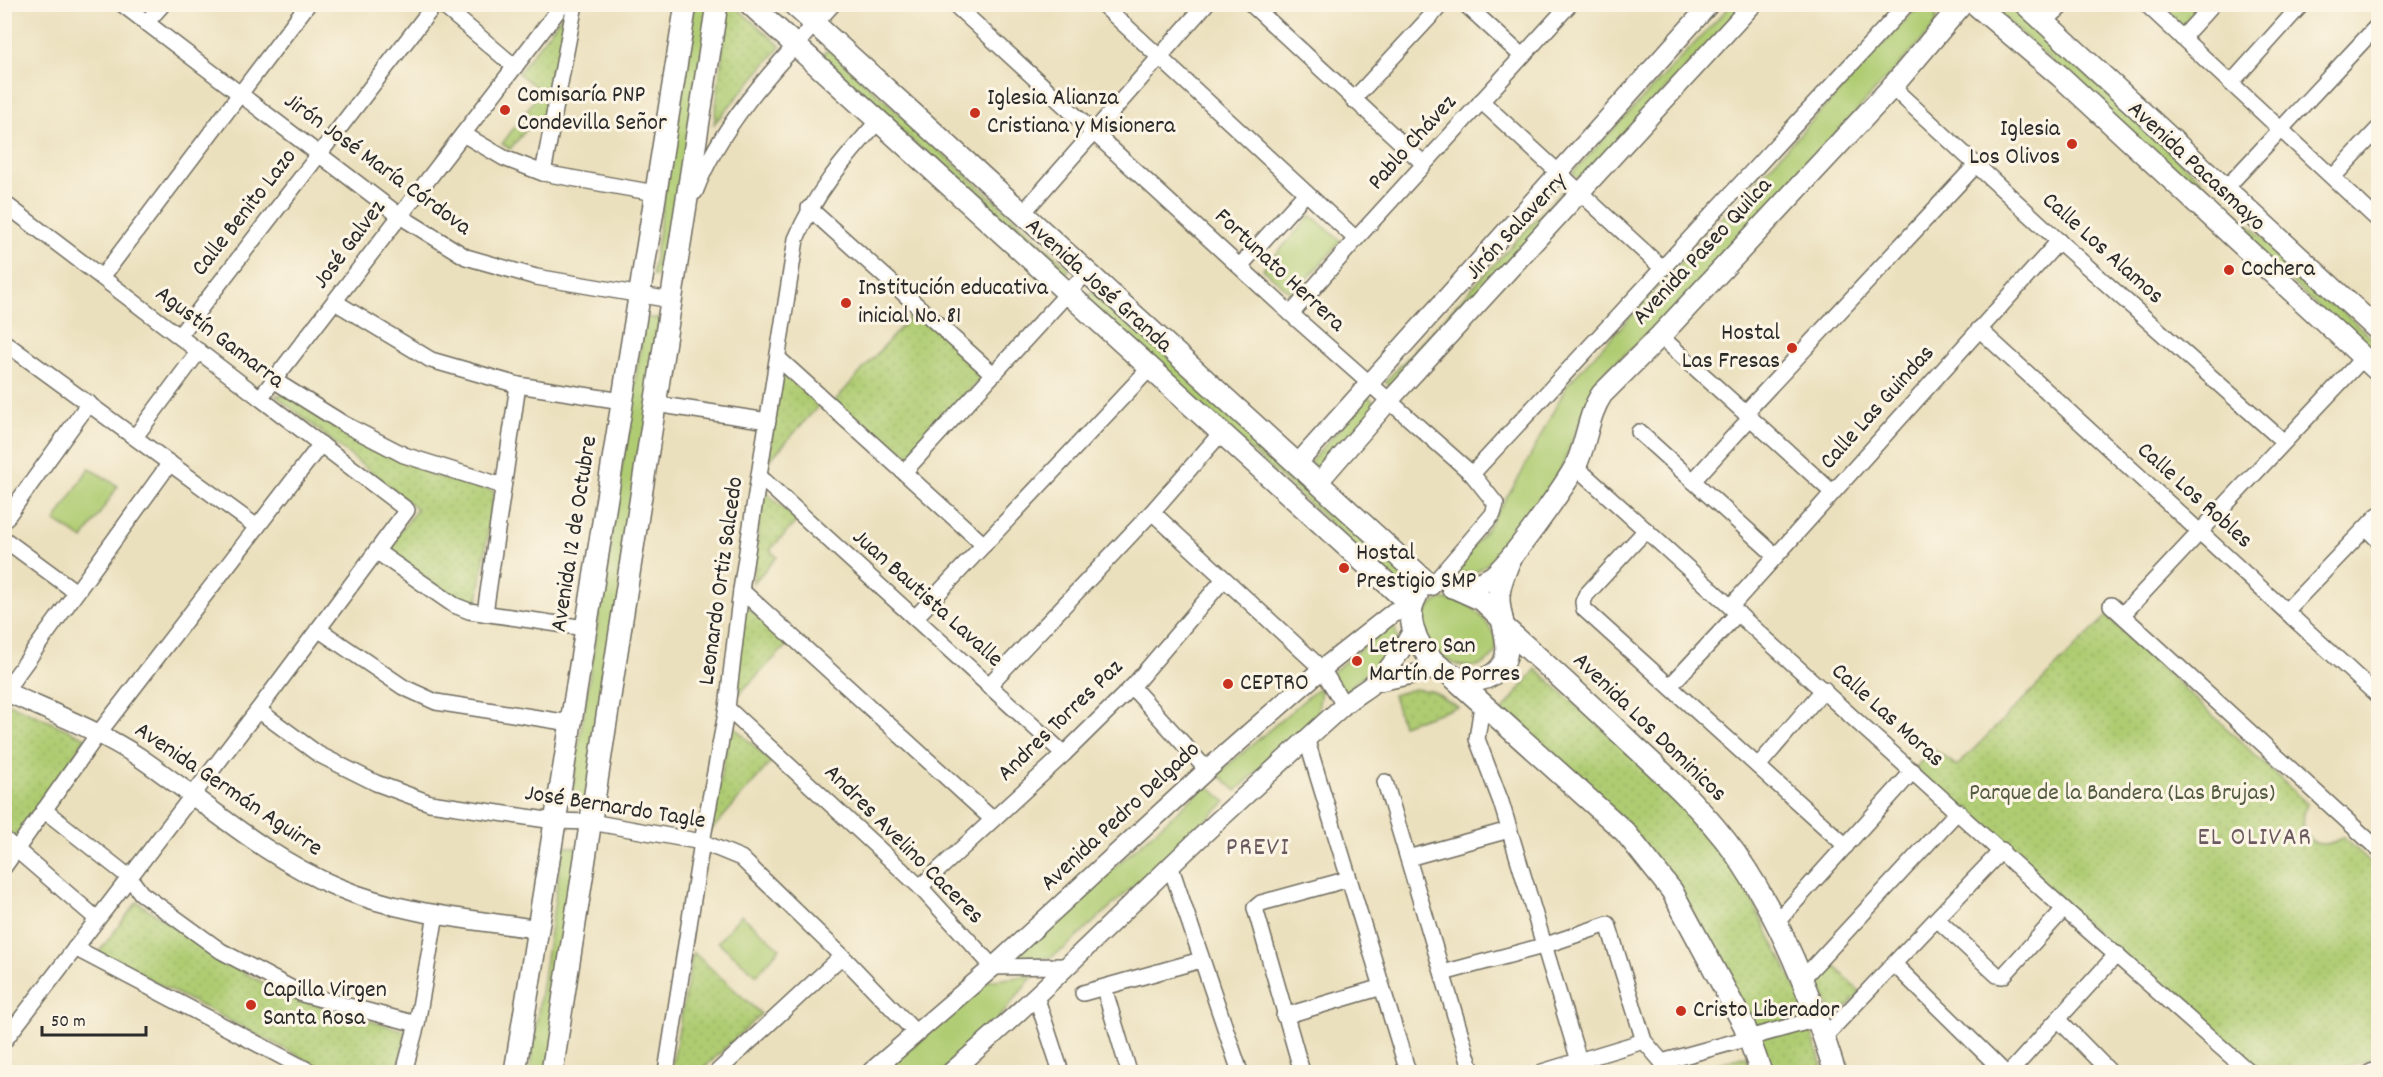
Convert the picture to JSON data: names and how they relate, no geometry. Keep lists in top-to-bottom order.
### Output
{
  "streets": {
    "main road": [
      "Avenida Pacasmayo",
      "Avenida Paseo Quilca",
      "Avenida José Granda",
      "Avenida 12 de Octubre",
      "Avenida Los Dominicos"
    ],
    "street": [
      "Pablo Chávez",
      "Jirón José María Córdova",
      "Calle Benito Lazo",
      "Jirón Salaverry",
      "José Galvez",
      "Calle Los Alamos",
      "Fortunato Herrera",
      "Agustín Gamarra",
      "Calle Las Guindas",
      "Calle Los Robles",
      "Leonardo Ortiz Salcedo",
      "Juan Bautista Lavalle",
      "Calle Las Moras",
      "Andres Torres Paz",
      "Avenida Germán Aguirre",
      "José Bernardo Tagle",
      "Avenida Pedro Delgado",
      "Andres Avelino Caceres"
    ]
  },
  "crossings": [
    ["Pablo Chávez", "Fortunato Herrera"],
    ["Jirón José María Córdova", "Calle Benito Lazo"],
    ["Jirón José María Córdova", "José Galvez"],
    ["Jirón José María Córdova", "Avenida 12 de Octubre"],
    ["Calle Benito Lazo", "Agustín Gamarra"],
    ["Jirón Salaverry", "Fortunato Herrera"],
    ["Jirón Salaverry", "Avenida José Granda"],
    ["José Galvez", "Agustín Gamarra"],
    ["Calle Los Alamos", "Avenida Paseo Quilca"],
    ["Calle Los Alamos", "Calle Las Guindas"],
    ["Avenida Paseo Quilca", "Fortunato Herrera"],
    ["Avenida Paseo Quilca", "Avenida José Granda"],
    ["Avenida Paseo Quilca", "Calle Las Moras"],
    ["Avenida Paseo Quilca", "Avenida Los Dominicos"],
    ["Avenida Paseo Quilca", "Avenida Pedro Delgado"],
    ["Fortunato Herrera", "Avenida José Granda"],
    ["Fortunato Herrera", "Avenida Los Dominicos"],
    ["Fortunato Herrera", "Avenida Pedro Delgado"],
    ["Avenida José Granda", "Leonardo Ortiz Salcedo"],
    ["Avenida José Granda", "Avenida Los Dominicos"],
    ["Avenida José Granda", "Avenida Pedro Delgado"],
    ["Calle Las Guindas", "Calle Los Robles"],
    ["Calle Las Guindas", "Calle Las Moras"],
    ["Avenida 12 de Octubre", "Avenida Germán Aguirre"],
    ["Avenida 12 de Octubre", "José Bernardo Tagle"],
    ["Leonardo Ortiz Salcedo", "Juan Bautista Lavalle"],
    ["Leonardo Ortiz Salcedo", "José Bernardo Tagle"],
    ["Leonardo Ortiz Salcedo", "Andres Avelino Caceres"],
    ["Juan Bautista Lavalle", "Andres Torres Paz"],
    ["Andres Torres Paz", "Andres Avelino Caceres"],
    ["Avenida Los Dominicos", "Avenida Pedro Delgado"],
    ["José Bernardo Tagle", "Avenida Pedro Delgado"],
    ["Avenida Pedro Delgado", "Andres Avelino Caceres"]
  ],
  "districts": ["EL OLIVAR", "PREVI"],
  "parks": ["Parque de la Bandera (Las Brujas)"],
  "places": [
    "Comisaría PNP Condevilla Señor",
    "Iglesia Alianza Cristiana y Misionera",
    "Iglesia Los Olivos",
    "Cochera",
    "Institución educativa inicial No. 81",
    "Hostal Las Fresas",
    "Hostal Prestigio SMP",
    "Letrero San Martín de Porres",
    "CEPTRO",
    "Capilla Virgen Santa Rosa",
    "Cristo Liberador"
  ],
  "scale_bar": "50 m"
}
